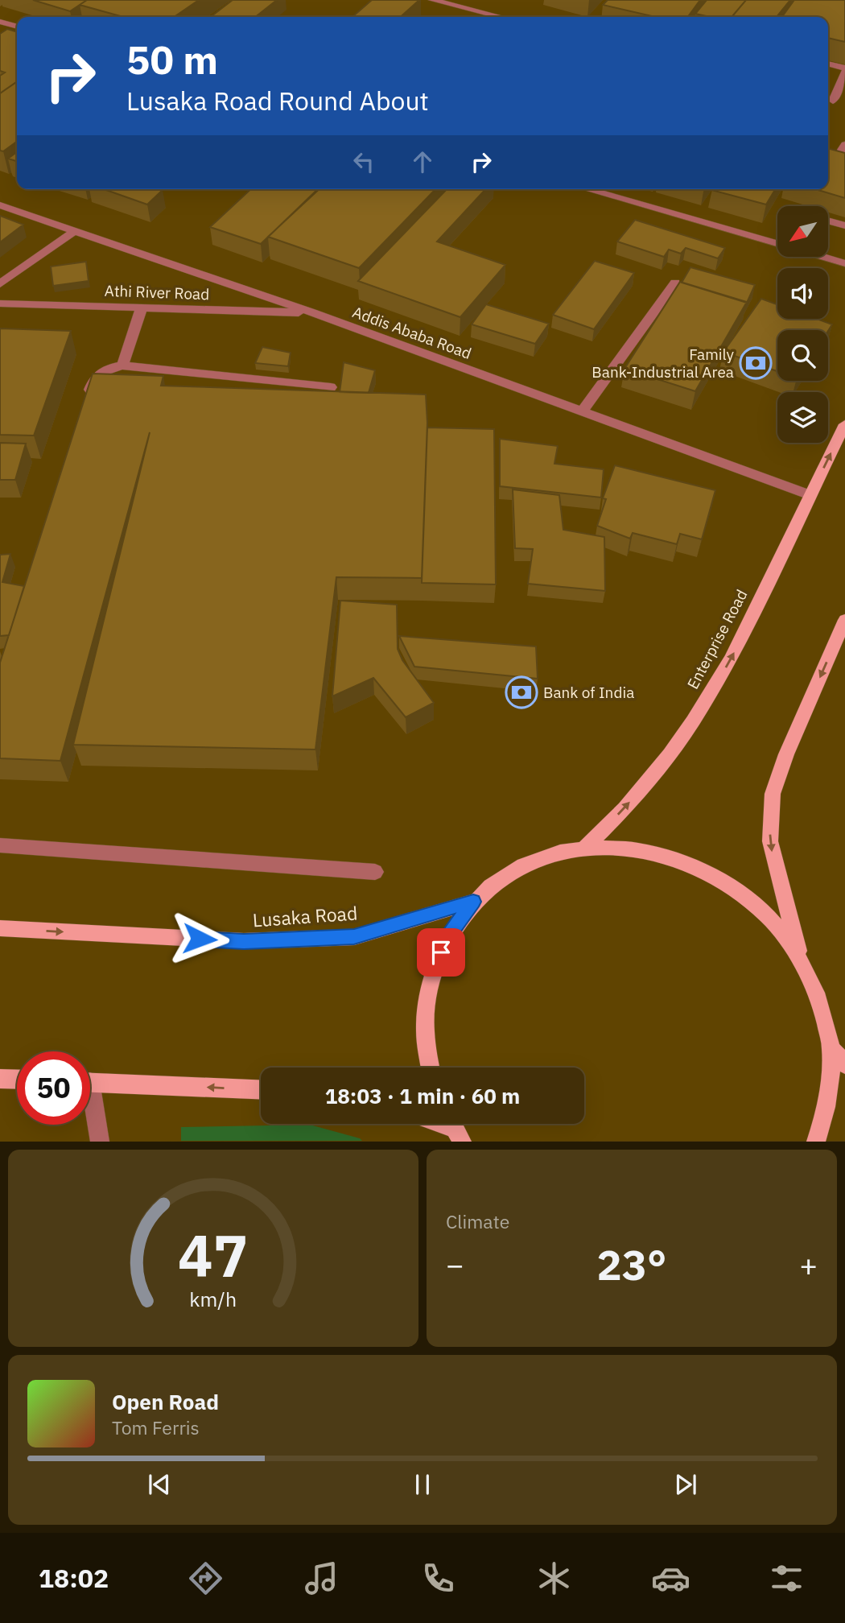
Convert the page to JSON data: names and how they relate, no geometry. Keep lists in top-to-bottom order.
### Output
{
  "streets": {
    "main road": ["Enterprise Road", "Lusaka Road"],
    "lane": ["Athi River Road", "Addis Ababa Road"]
  },
  "crossings": [
    ["Athi River Road", "Addis Ababa Road"],
    ["Addis Ababa Road", "Enterprise Road"]
  ],
  "one_way": ["Enterprise Road", "Lusaka Road"],
  "places": {
    "bank": ["Family Bank-Industrial Area", "Bank of India"]
  },
  "north": "bottom left",
  "page": {
    "turn": ["50 m", "Lusaka Road Round About"],
    "limit": "50",
    "trip": "18:03 · 1 min · 60 m",
    "tile": "Climate",
    "heat": ["−", "23°", "+"],
    "song": ["Open Road", "Tom Ferris"],
    "tabs": "18:02",
    "gauge": ["47", "km/h"]
  }
}
